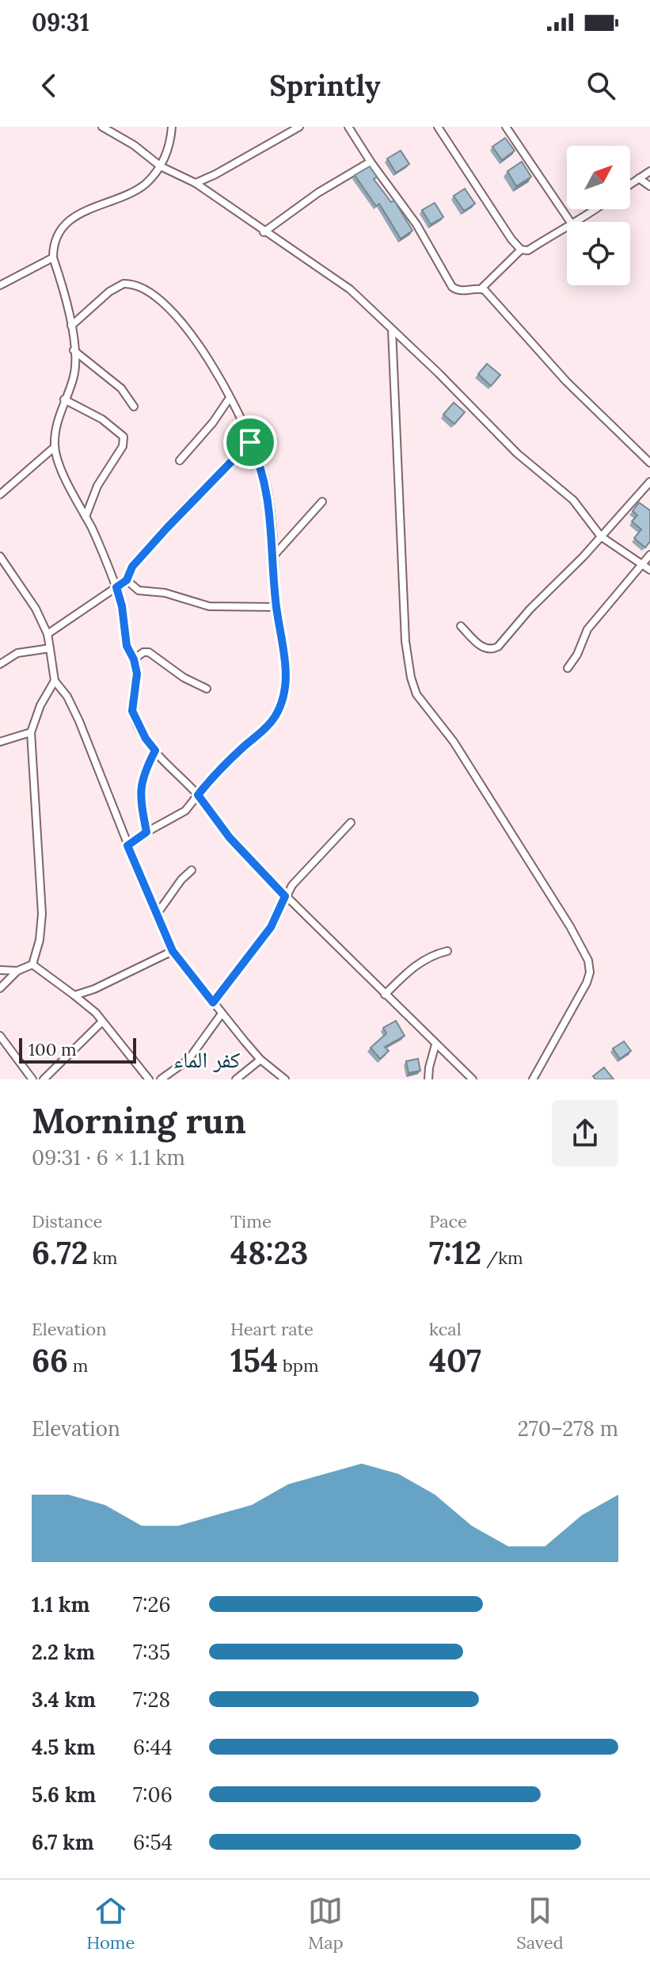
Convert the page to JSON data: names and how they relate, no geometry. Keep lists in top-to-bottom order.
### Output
{
  "districts": ["كفر الماء"],
  "scale_bar": "100 m",
  "north": "top right",
  "page": {
    "status": "09:31",
    "header": "Sprintly",
    "scale": "100 m",
    "heading": ["Morning run", "09:31 · 6 × 1.1 km"],
    "stats": [
      ["Distance", "6.72 km"],
      ["Time", "48:23"],
      ["Pace", "7:12 /km"],
      ["Elevation", "66 m"],
      ["Heart rate", "154 bpm"],
      ["kcal", "407"]
    ],
    "chart": ["Elevation", "270–278 m"],
    "list": [
      {
        "name": "1.1 km",
        "note": "7:26"
      },
      {
        "name": "2.2 km",
        "note": "7:35"
      },
      {
        "name": "3.4 km",
        "note": "7:28"
      },
      {
        "name": "4.5 km",
        "note": "6:44"
      },
      {
        "name": "5.6 km",
        "note": "7:06"
      },
      {
        "name": "6.7 km",
        "note": "6:54"
      }
    ],
    "tabs": ["Home", "Map", "Saved"]
  }
}
